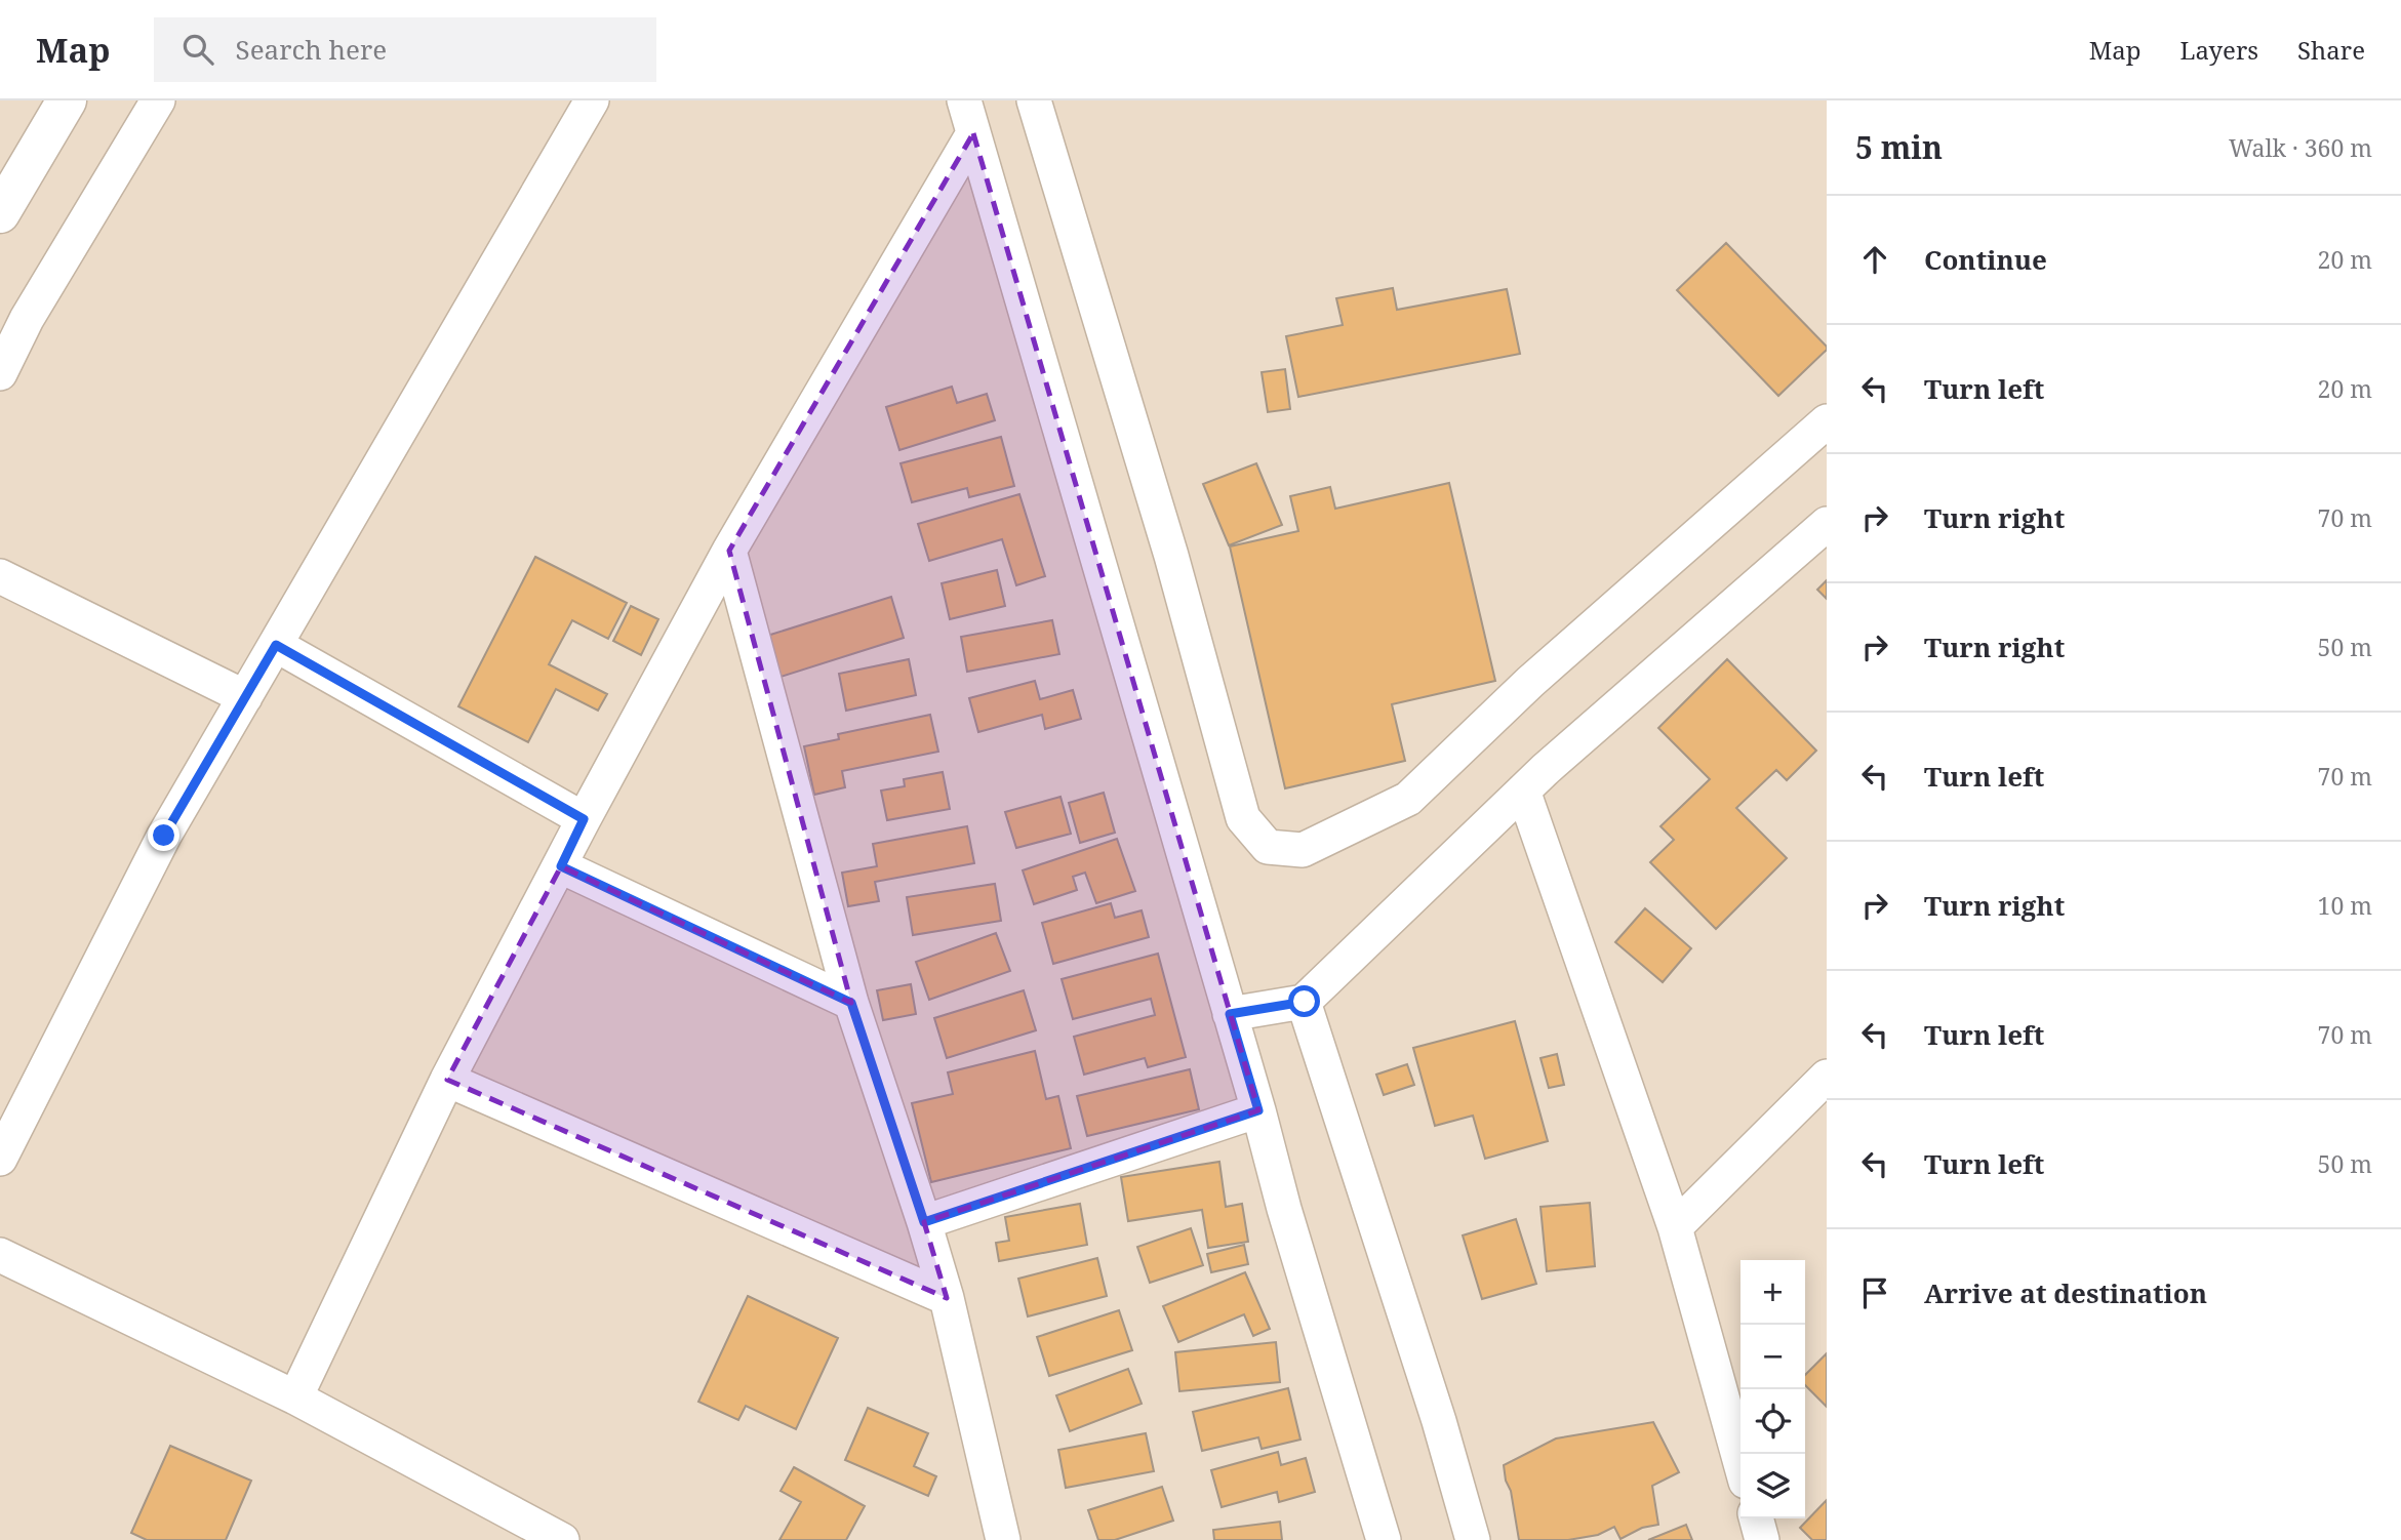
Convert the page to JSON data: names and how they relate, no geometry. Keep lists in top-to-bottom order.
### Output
{
  "page": {
    "header": "Map",
    "search": "Search here",
    "nav": ["Map", "Layers", "Share"],
    "heading": ["5 min", "Walk · 360 m"],
    "list": [
      ["Continue", "20 m"],
      ["Turn left", "20 m"],
      ["Turn right", "70 m"],
      ["Turn right", "50 m"],
      ["Turn left", "70 m"],
      ["Turn right", "10 m"],
      ["Turn left", "70 m"],
      ["Turn left", "50 m"],
      "Arrive at destination"
    ],
    "map_buttons": ["+", "−"]
  }
}
